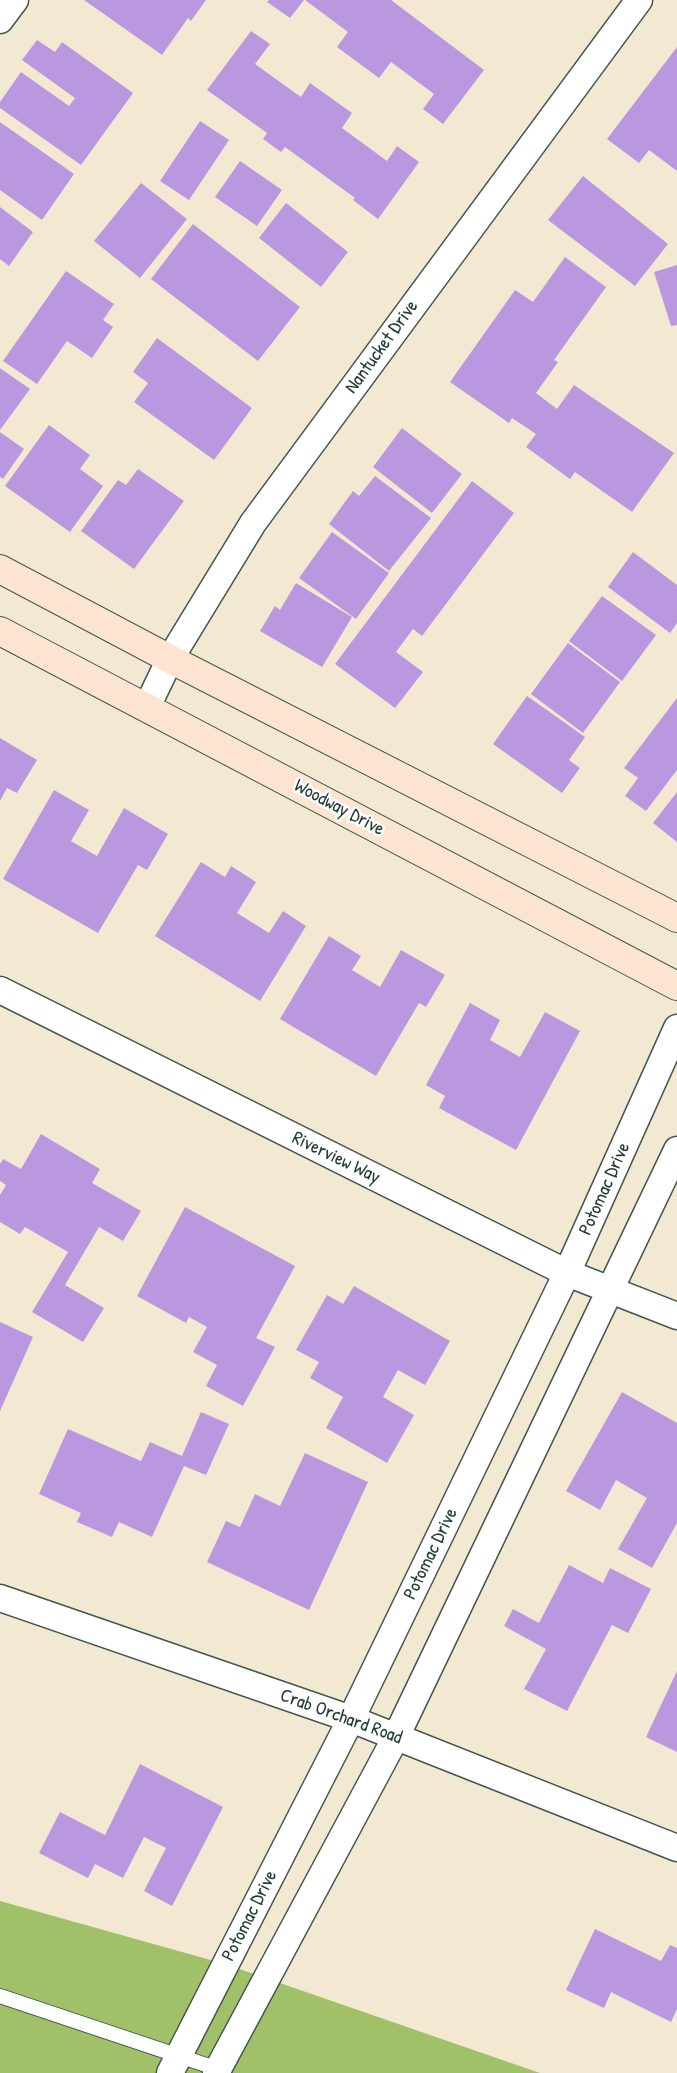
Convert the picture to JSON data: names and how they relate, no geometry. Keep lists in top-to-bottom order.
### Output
{
  "streets": {
    "main road": ["Woodway Drive"],
    "street": [
      "Nantucket Drive",
      "Riverview Way",
      "Potomac Drive",
      "Crab Orchard Road"
    ]
  },
  "crossings": [
    ["Nantucket Drive", "Woodway Drive"],
    ["Riverview Way", "Potomac Drive"],
    ["Potomac Drive", "Crab Orchard Road"]
  ]
}
